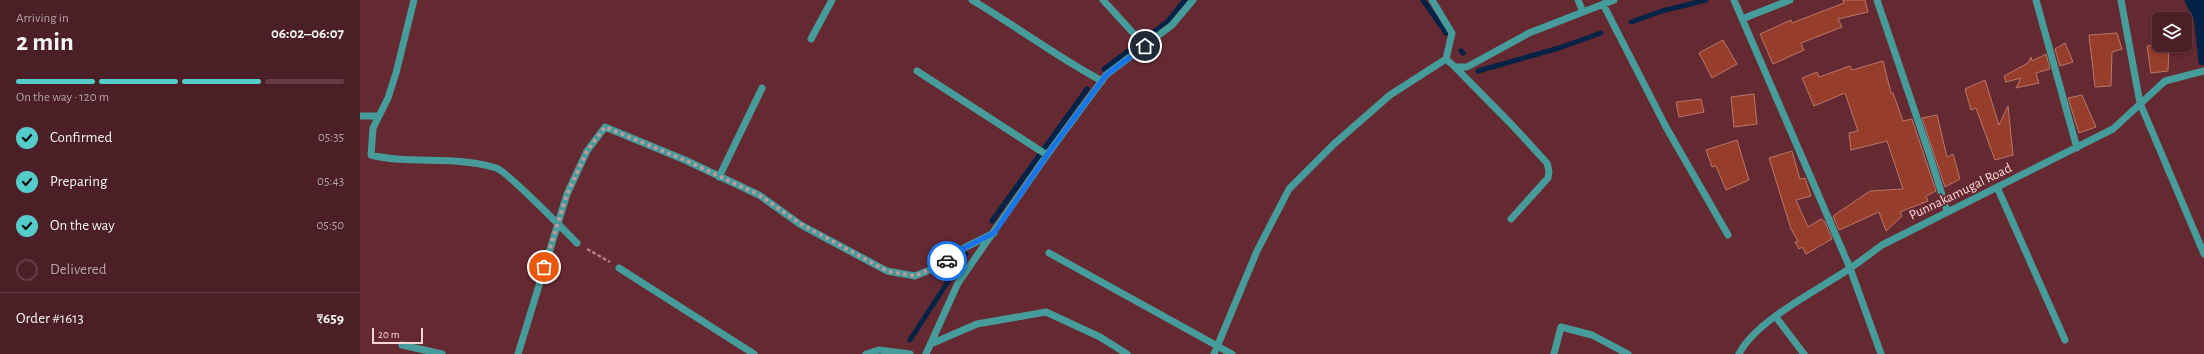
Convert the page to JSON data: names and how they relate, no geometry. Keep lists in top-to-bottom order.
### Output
{
  "streets": {
    "street": ["Punnakamugal Road"]
  },
  "scale_bar": "20 m",
  "page": {
    "heading": ["2 min", "Arriving in", "06:02–06:07"],
    "panel": ["Order #1613", "₹659"],
    "bar": "On the way · 120 m",
    "list": [
      ["Confirmed", "05:35"],
      ["Preparing", "05:43"],
      ["On the way", "05:50"],
      "Delivered"
    ],
    "scale": "20 m"
  }
}
